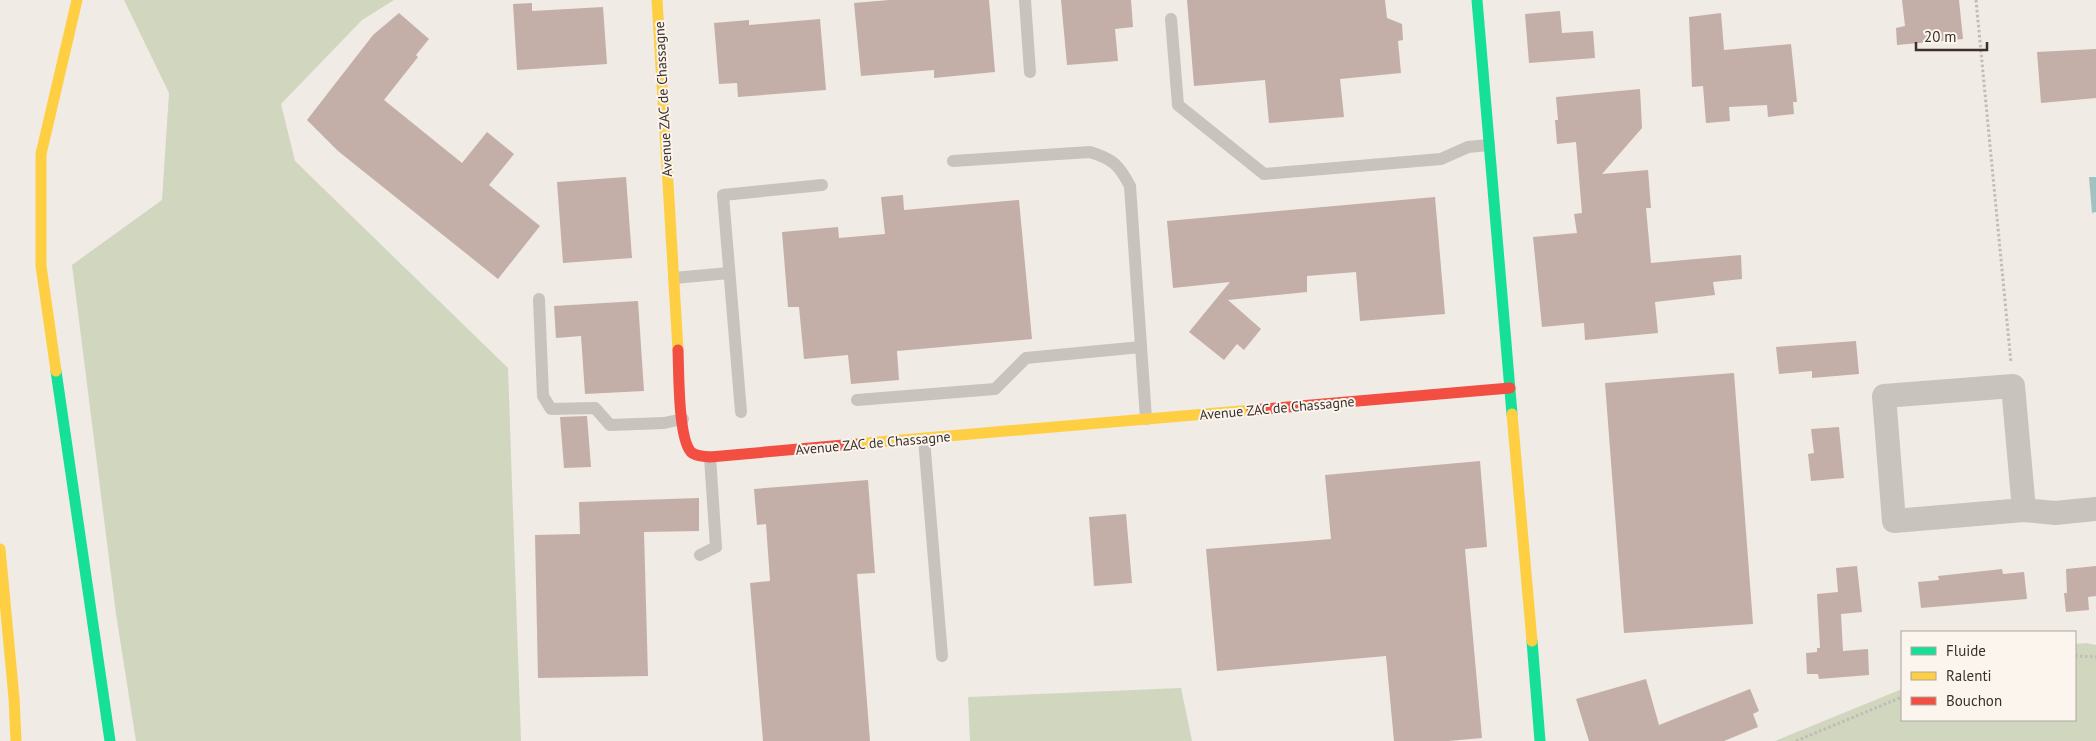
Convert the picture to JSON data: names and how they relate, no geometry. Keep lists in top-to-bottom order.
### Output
{
  "streets": {
    "main road": ["Avenue ZAC de Chassagne"]
  },
  "legend": ["Fluide", "Ralenti", "Bouchon"],
  "scale_bar": "20 m"
}
